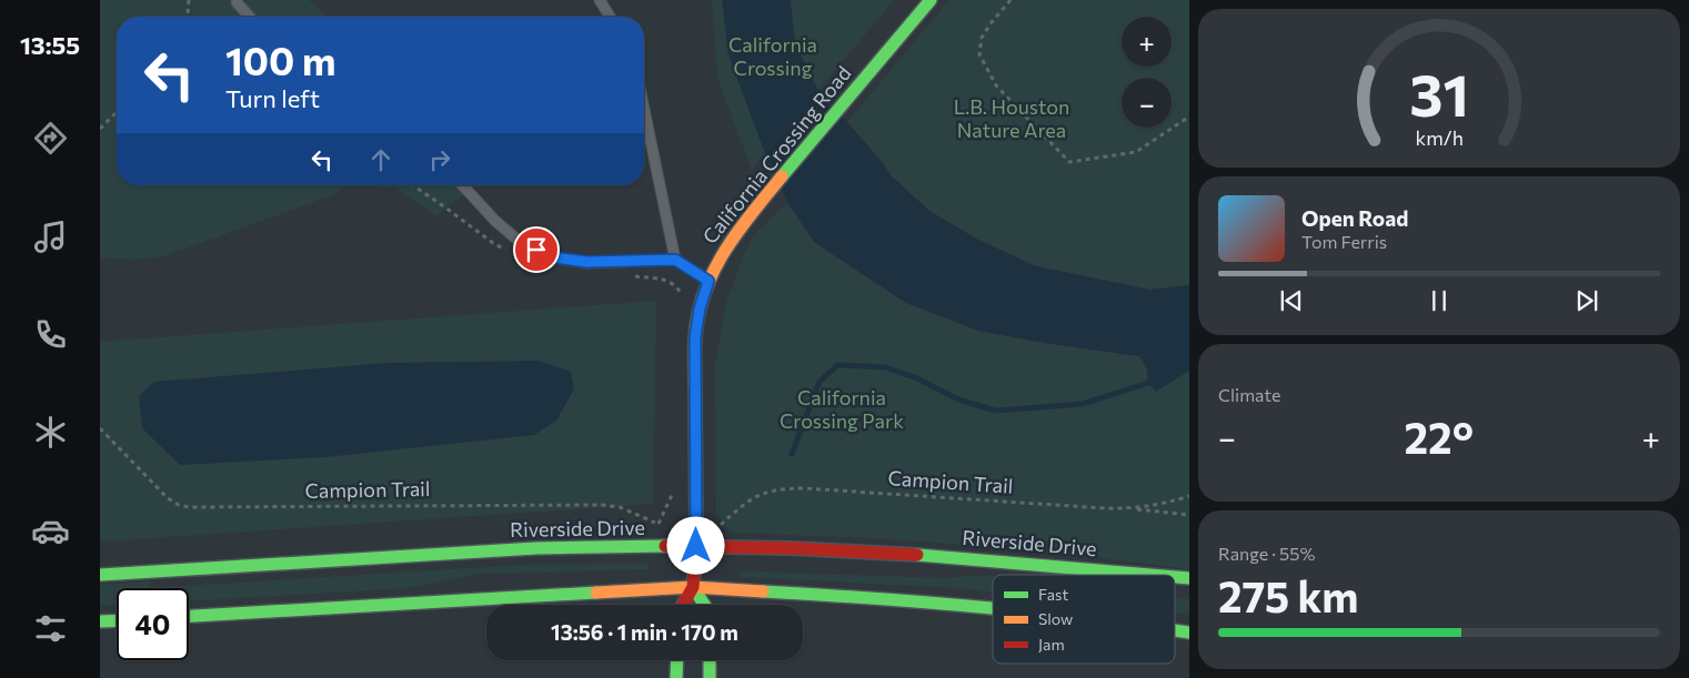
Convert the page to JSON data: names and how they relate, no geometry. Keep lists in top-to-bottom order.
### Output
{
  "streets": {
    "main road": ["California Crossing Road", "Riverside Drive"],
    "path": ["Campion Trail"]
  },
  "crossings": [
    ["California Crossing Road", "Riverside Drive"]
  ],
  "parks": ["California Crossing", "L.B. Houston Nature Area", "California Crossing Park"],
  "legend": ["Fast", "Slow", "Jam"],
  "page": {
    "tabs": "13:55",
    "map_buttons": ["+", "−"],
    "turn": ["100 m", "Turn left"],
    "song": ["Open Road", "Tom Ferris"],
    "tile": [
      "Climate",
      ["Range · 55%", "275 km"]
    ],
    "heat": ["−", "22°", "+"],
    "limit": "40",
    "trip": "13:56 · 1 min · 170 m",
    "gauge": ["31", "km/h"]
  }
}
